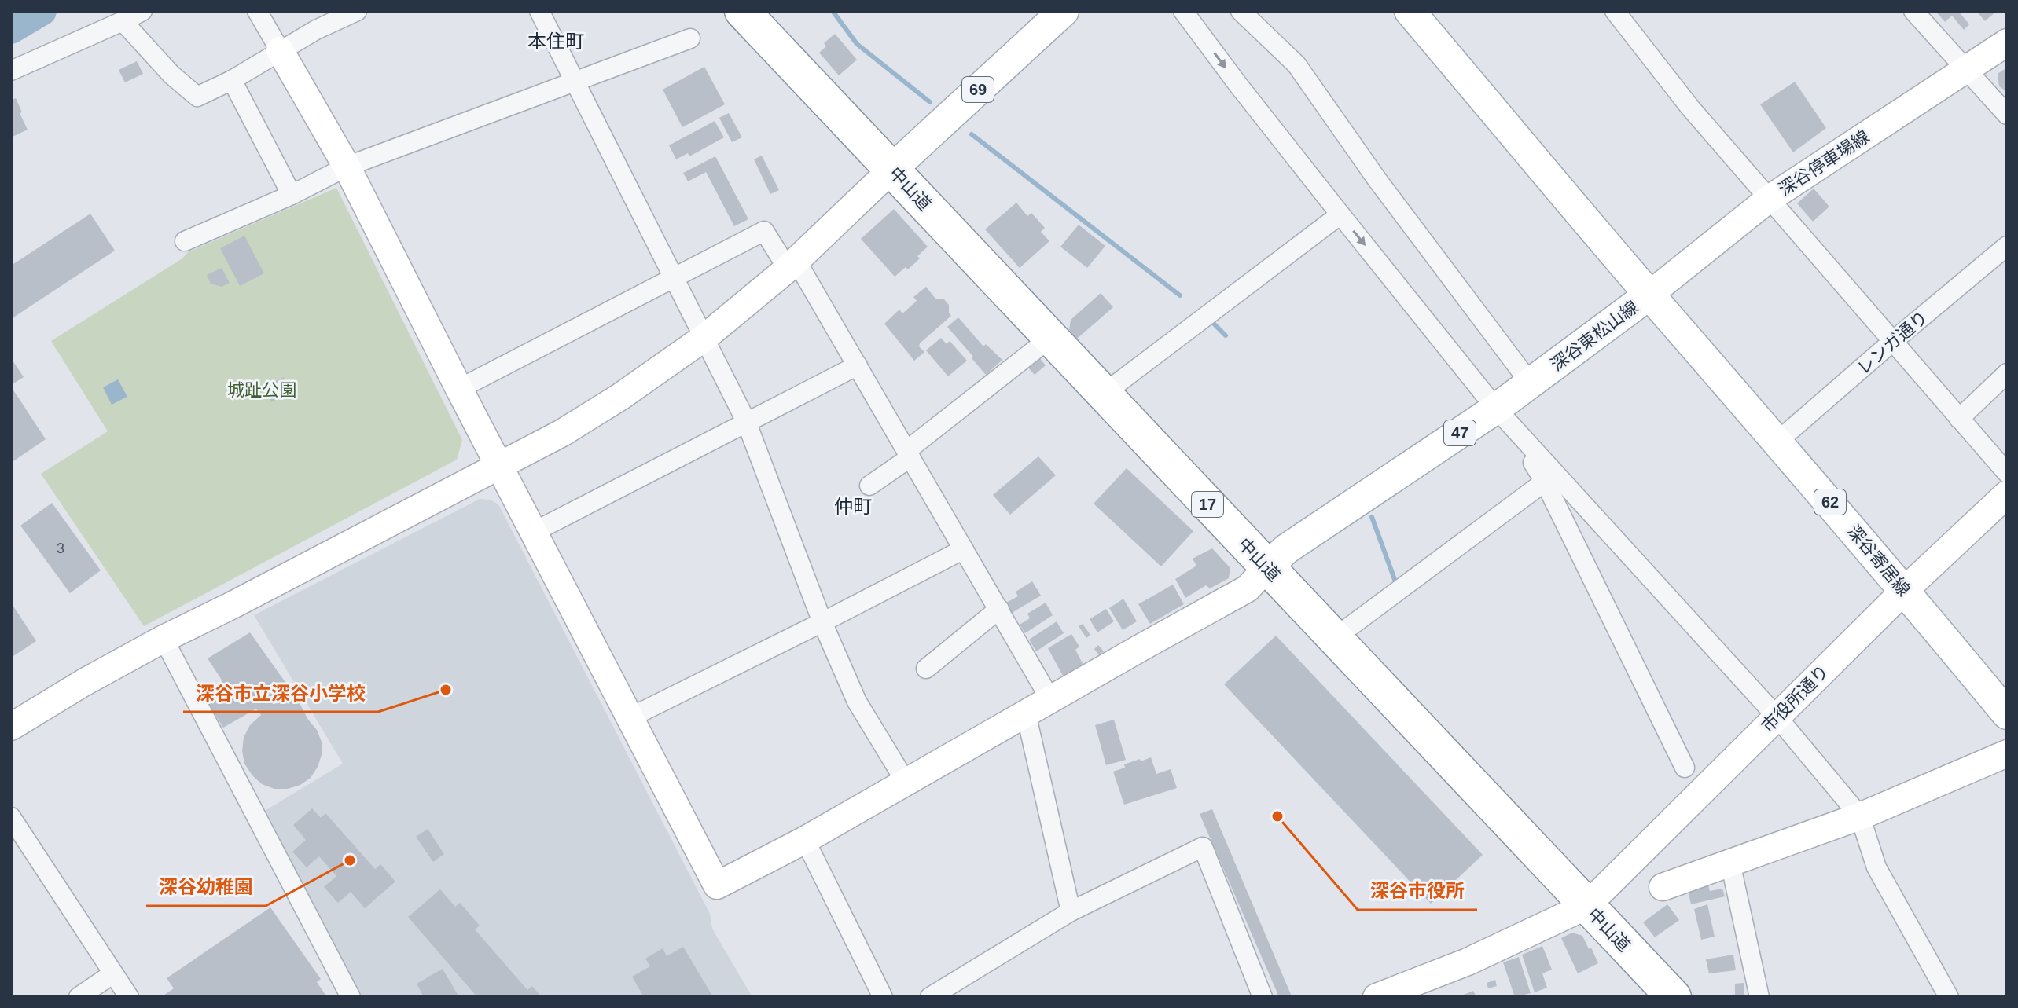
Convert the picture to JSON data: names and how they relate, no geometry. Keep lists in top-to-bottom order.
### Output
{
  "streets": {
    "highway": ["中山道", "17"],
    "main road": [
      "69",
      "深谷東松山線",
      "47",
      "62",
      "深谷寄居線"
    ],
    "street": ["深谷停車場線", "レンガ通り", "市役所通り"]
  },
  "crossings": [
    ["69", "中山道"],
    ["深谷停車場線", "深谷東松山線"],
    ["深谷停車場線", "深谷寄居線"],
    ["中山道", "深谷東松山線"],
    ["中山道", "市役所通り"],
    ["深谷東松山線", "深谷寄居線"],
    ["レンガ通り", "深谷寄居線"],
    ["深谷寄居線", "市役所通り"]
  ],
  "districts": ["本住町", "仲町"],
  "parks": ["城趾公園"],
  "places": ["深谷市立深谷小学校", "深谷市役所", "深谷幼稚園"],
  "house_numbers": ["3"]
}
